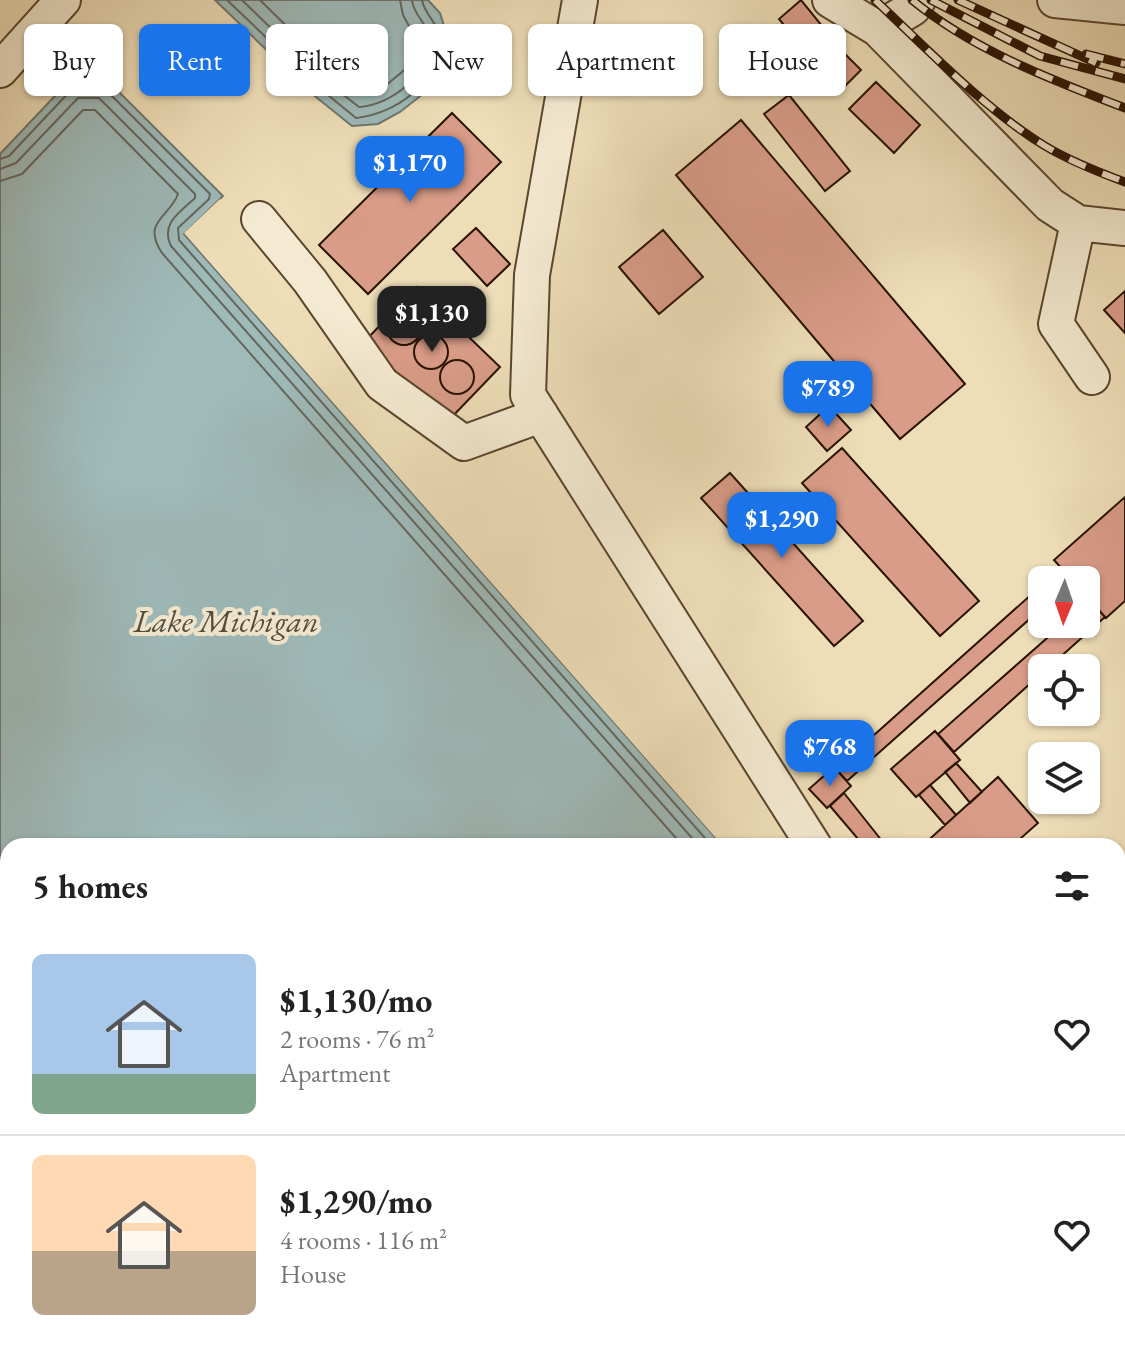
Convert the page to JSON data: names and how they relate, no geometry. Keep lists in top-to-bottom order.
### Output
{
  "water": ["Lake Michigan"],
  "north": "bottom",
  "page": {
    "chip": [
      "Buy",
      "Rent",
      "Filters",
      "New",
      "Apartment",
      "House"
    ],
    "price": [
      "$1,170",
      "$1,130",
      "$789",
      "$1,290",
      "$768"
    ],
    "heading": "5 homes",
    "list": [
      {
        "name": "$1,130/mo",
        "note": "2 rooms · 76 m² · Apartment"
      },
      {
        "name": "$1,290/mo",
        "note": "4 rooms · 116 m² · House"
      }
    ]
  }
}
